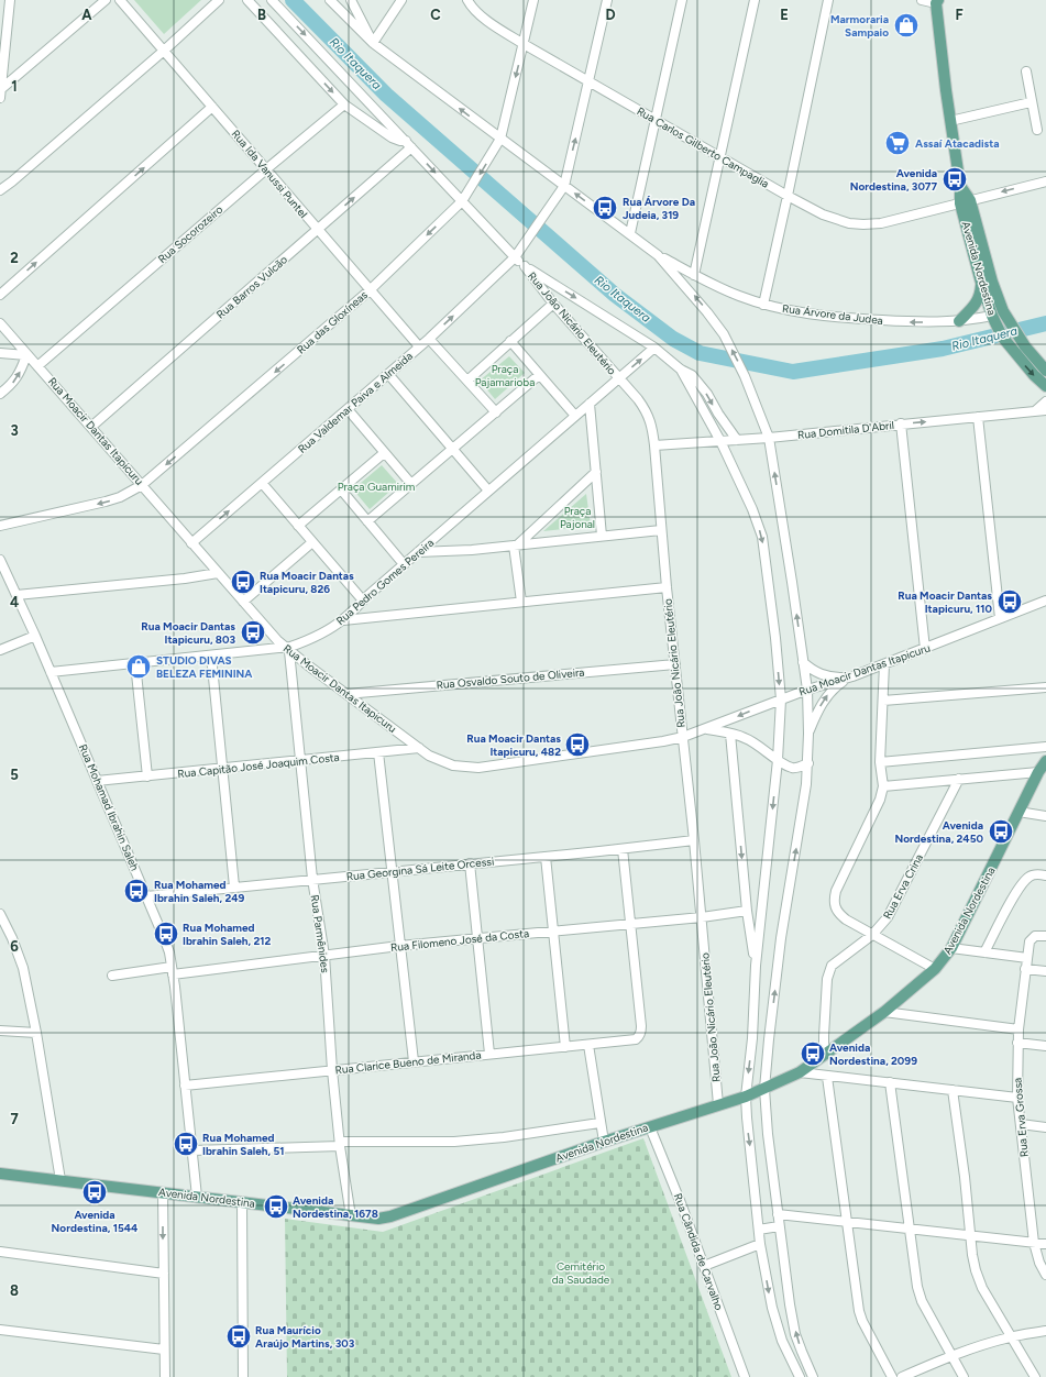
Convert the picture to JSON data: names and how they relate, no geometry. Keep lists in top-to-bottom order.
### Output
{
  "streets": {
    "main road": ["Avenida Nordestina"],
    "street": [
      "Rua Carlos Gilberto Campaglia",
      "Rua Ida Vanussi Puntel",
      "Rua Socorozeiro",
      "Rua Barros Vulcão",
      "Rua Árvore da Judea",
      "Rua das Gloxíneas",
      "Rua João Nicário Eleutério",
      "Rua Valdemar Paiva e Almeida",
      "Rua Domitila D'Abril",
      "Rua Moacir Dantas Itapicuru",
      "Rua Pedro Gomes Pereira",
      "Rua Osvaldo Souto de Oliveira",
      "Rua Capitão José Joaquim Costa",
      "Rua Mohamad Ibrahin Saleh",
      "Rua Georgina Sá Leite Orcessi",
      "Rua Erva Crina",
      "Rua Parmênides",
      "Rua Filomeno José da Costa",
      "Rua Clarice Bueno de Miranda",
      "Rua Erva Grossa",
      "Rua Cândida de Carvalho"
    ]
  },
  "crossings": [
    ["Rua Carlos Gilberto Campaglia", "Avenida Nordestina"],
    ["Rua Carlos Gilberto Campaglia", "Rua das Gloxíneas"],
    ["Rua Carlos Gilberto Campaglia", "Rua Valdemar Paiva e Almeida"],
    ["Rua Ida Vanussi Puntel", "Rua Socorozeiro"],
    ["Rua Ida Vanussi Puntel", "Rua Barros Vulcão"],
    ["Rua Ida Vanussi Puntel", "Rua das Gloxíneas"],
    ["Rua Ida Vanussi Puntel", "Rua Valdemar Paiva e Almeida"],
    ["Rua Socorozeiro", "Rua Moacir Dantas Itapicuru"],
    ["Avenida Nordestina", "Rua Árvore da Judea"],
    ["Avenida Nordestina", "Rua João Nicário Eleutério"],
    ["Avenida Nordestina", "Rua Mohamad Ibrahin Saleh"],
    ["Avenida Nordestina", "Rua Erva Crina"],
    ["Avenida Nordestina", "Rua Parmênides"],
    ["Avenida Nordestina", "Rua Cândida de Carvalho"],
    ["Rua Barros Vulcão", "Rua Moacir Dantas Itapicuru"],
    ["Rua das Gloxíneas", "Rua Moacir Dantas Itapicuru"],
    ["Rua João Nicário Eleutério", "Rua Domitila D'Abril"],
    ["Rua João Nicário Eleutério", "Rua Moacir Dantas Itapicuru"],
    ["Rua João Nicário Eleutério", "Rua Pedro Gomes Pereira"],
    ["Rua João Nicário Eleutério", "Rua Osvaldo Souto de Oliveira"],
    ["Rua João Nicário Eleutério", "Rua Georgina Sá Leite Orcessi"],
    ["Rua João Nicário Eleutério", "Rua Filomeno José da Costa"],
    ["Rua Valdemar Paiva e Almeida", "Rua Moacir Dantas Itapicuru"],
    ["Rua Moacir Dantas Itapicuru", "Rua Pedro Gomes Pereira"],
    ["Rua Moacir Dantas Itapicuru", "Rua Osvaldo Souto de Oliveira"],
    ["Rua Moacir Dantas Itapicuru", "Rua Capitão José Joaquim Costa"],
    ["Rua Moacir Dantas Itapicuru", "Rua Parmênides"],
    ["Rua Pedro Gomes Pereira", "Rua Mohamad Ibrahin Saleh"],
    ["Rua Pedro Gomes Pereira", "Rua Parmênides"],
    ["Rua Capitão José Joaquim Costa", "Rua Mohamad Ibrahin Saleh"],
    ["Rua Capitão José Joaquim Costa", "Rua Parmênides"],
    ["Rua Mohamad Ibrahin Saleh", "Rua Georgina Sá Leite Orcessi"],
    ["Rua Mohamad Ibrahin Saleh", "Rua Filomeno José da Costa"],
    ["Rua Mohamad Ibrahin Saleh", "Rua Clarice Bueno de Miranda"],
    ["Rua Georgina Sá Leite Orcessi", "Rua Parmênides"],
    ["Rua Parmênides", "Rua Filomeno José da Costa"],
    ["Rua Parmênides", "Rua Clarice Bueno de Miranda"],
    ["Rua Filomeno José da Costa", "Rua Clarice Bueno de Miranda"]
  ],
  "one_way": ["Rua Árvore da Judea", "Rua das Gloxíneas"],
  "water": ["Rio Itaquera"],
  "parks": [
    "Praça Pajamarioba",
    "Praça Guamirim",
    "Praça Pajonal",
    "Cemitério da Saudade"
  ],
  "places": {
    "shop": ["Marmoraria Sampaio", "STUDIO DIVAS BELEZA FEMININA"],
    "supermarket": ["Assaí Atacadista"],
    "bus stop": [
      "Avenida Nordestina, 3077",
      "Rua Árvore Da Judeia, 319",
      "Rua Moacir Dantas Itapicuru, 826",
      "Rua Moacir Dantas Itapicuru, 110",
      "Rua Moacir Dantas Itapicuru, 803",
      "Rua Moacir Dantas Itapicuru, 482",
      "Avenida Nordestina, 2450",
      "Rua Mohamed Ibrahin Saleh, 249",
      "Rua Mohamed Ibrahin Saleh, 212",
      "Avenida Nordestina, 2099",
      "Rua Mohamed Ibrahin Saleh, 51",
      "Avenida Nordestina, 1544",
      "Avenida Nordestina, 1678",
      "Rua Maurício Araújo Martins, 303"
    ]
  },
  "grid": {
    "columns": [
      "A",
      "B",
      "C",
      "D",
      "E",
      "F"
    ],
    "rows": [
      "1",
      "2",
      "3",
      "4",
      "5",
      "6",
      "7",
      "8"
    ]
  }
}
